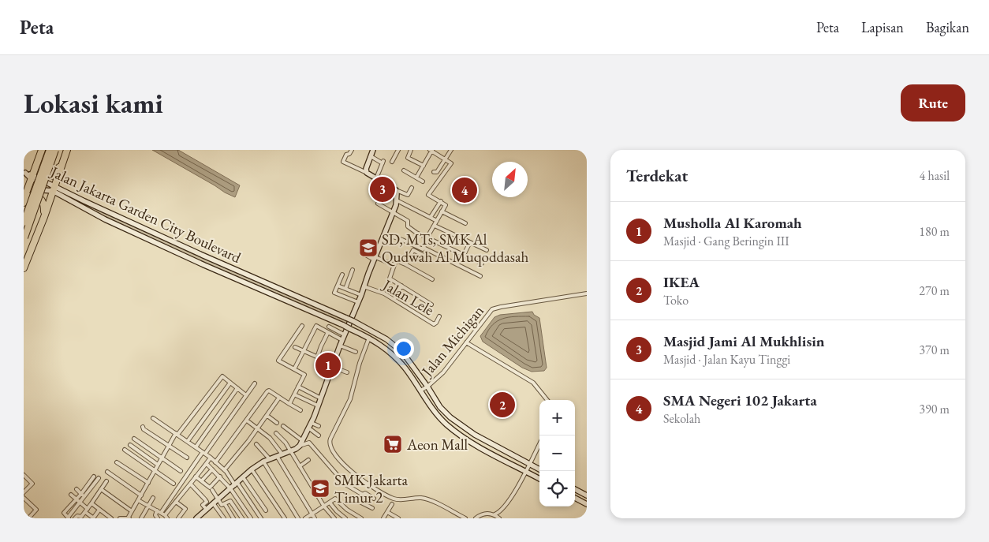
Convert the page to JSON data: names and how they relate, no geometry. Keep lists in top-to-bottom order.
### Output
{
  "streets": {
    "street": ["Jalan Jakarta Garden City Boulevard", "Jalan Lele", "Jalan Michigan"]
  },
  "crossings": [
    ["Jalan Jakarta Garden City Boulevard", "Jalan Michigan"]
  ],
  "places": {
    "school or university": ["SD, MTs, SMK Al Qudwah Al Muqoddasah", "SMK Jakarta Timur 2"],
    "supermarket": ["Aeon Mall"]
  },
  "north": "top right",
  "page": {
    "header": "Peta",
    "nav": ["Peta", "Lapisan", "Bagikan"],
    "buttons": "Rute",
    "title": "Lokasi kami",
    "heading": ["Terdekat", "4 hasil"],
    "pins": [
      "3",
      "4",
      "1",
      "2"
    ],
    "list": [
      {
        "mark": "1",
        "name": "Musholla Al Karomah",
        "note": "Masjid · Gang Beringin III",
        "value": "180 m"
      },
      {
        "mark": "2",
        "name": "IKEA",
        "note": "Toko",
        "value": "270 m"
      },
      {
        "mark": "3",
        "name": "Masjid Jami Al Mukhlisin",
        "note": "Masjid · Jalan Kayu Tinggi",
        "value": "370 m"
      },
      {
        "mark": "4",
        "name": "SMA Negeri 102 Jakarta",
        "note": "Sekolah",
        "value": "390 m"
      }
    ],
    "map_buttons": ["+", "−"]
  }
}
